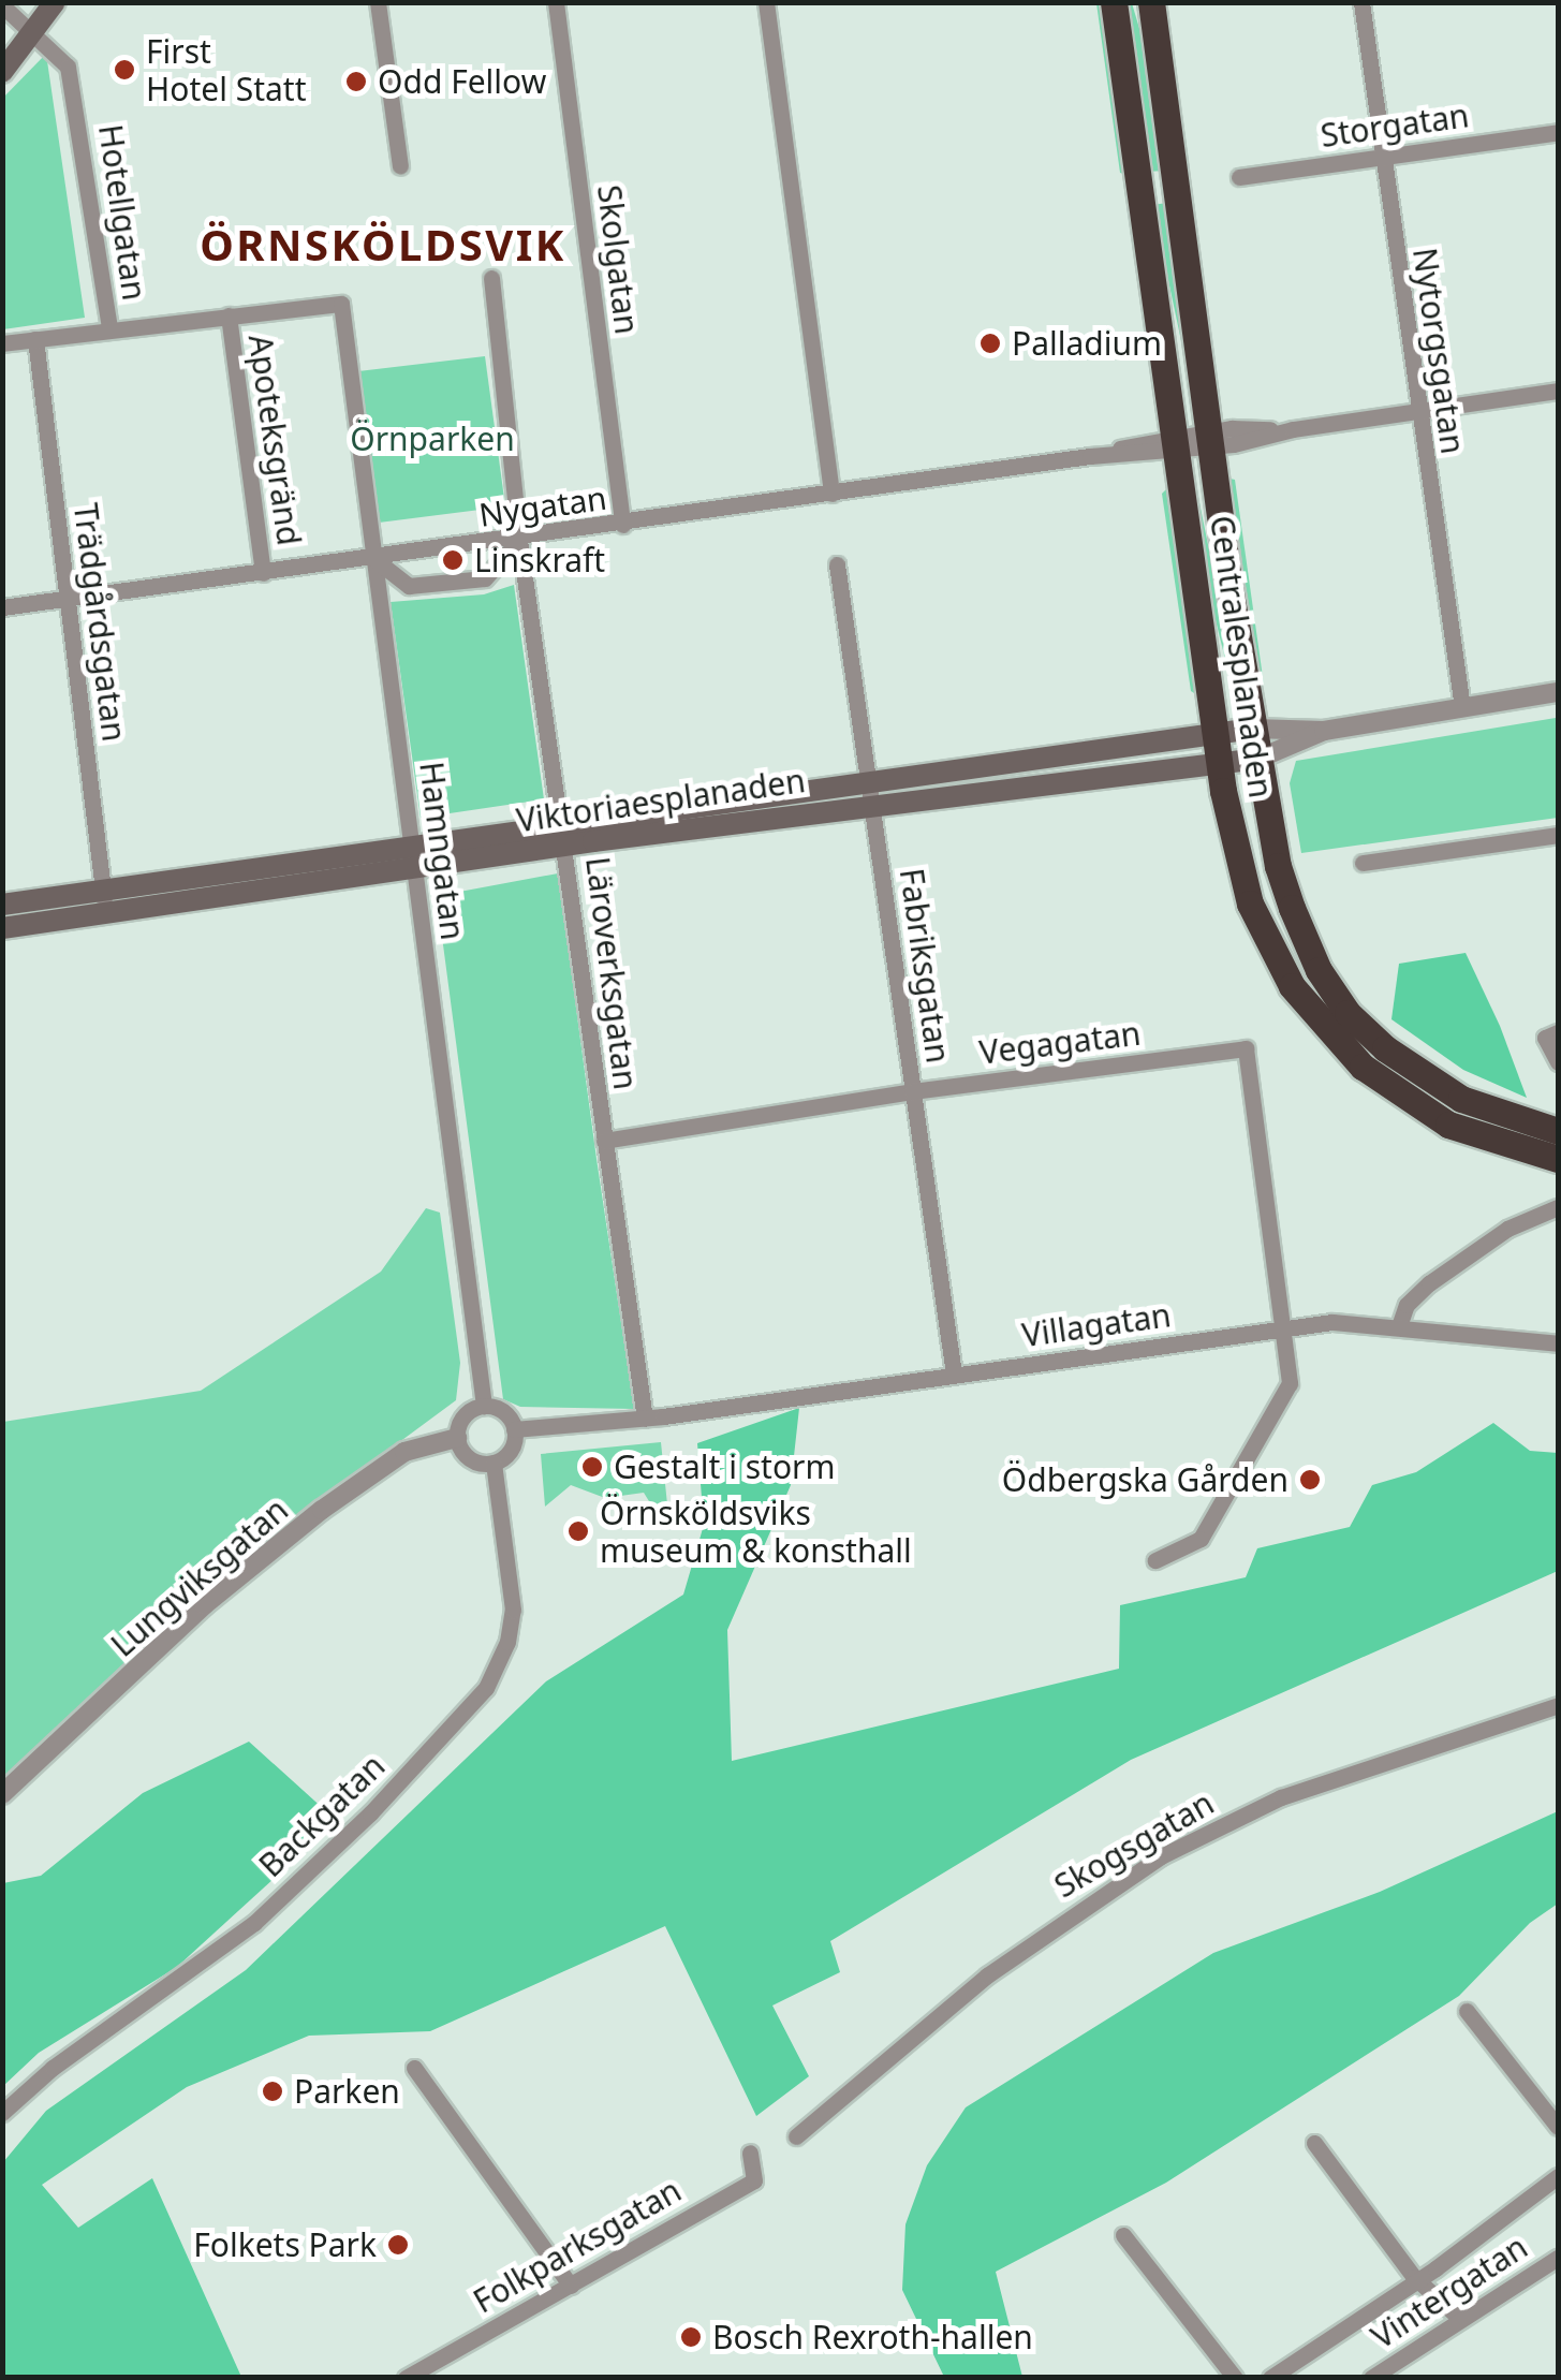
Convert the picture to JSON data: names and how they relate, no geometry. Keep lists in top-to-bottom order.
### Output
{
  "streets": {
    "highway": ["Centralesplanaden"],
    "main road": ["Viktoriaesplanaden"],
    "street": [
      "Storgatan",
      "Hotellgatan",
      "Skolgatan",
      "Nytorgsgatan",
      "Apoteksgränd",
      "Nygatan",
      "Trädgårdsgatan",
      "Hamngatan",
      "Fabriksgatan",
      "Läroverksgatan",
      "Vegagatan",
      "Villagatan",
      "Lungviksgatan",
      "Backgatan",
      "Skogsgatan",
      "Folkparksgatan",
      "Vintergatan"
    ]
  },
  "crossings": [
    ["Storgatan", "Nytorgsgatan"],
    ["Skolgatan", "Nygatan"],
    ["Nytorgsgatan", "Nygatan"],
    ["Nytorgsgatan", "Viktoriaesplanaden"],
    ["Apoteksgränd", "Nygatan"],
    ["Apoteksgränd", "Hamngatan"],
    ["Nygatan", "Trädgårdsgatan"],
    ["Nygatan", "Centralesplanaden"],
    ["Nygatan", "Hamngatan"],
    ["Nygatan", "Läroverksgatan"],
    ["Trädgårdsgatan", "Viktoriaesplanaden"],
    ["Centralesplanaden", "Viktoriaesplanaden"],
    ["Viktoriaesplanaden", "Hamngatan"],
    ["Viktoriaesplanaden", "Fabriksgatan"],
    ["Viktoriaesplanaden", "Läroverksgatan"],
    ["Hamngatan", "Lungviksgatan"],
    ["Hamngatan", "Backgatan"],
    ["Fabriksgatan", "Vegagatan"],
    ["Fabriksgatan", "Villagatan"],
    ["Läroverksgatan", "Vegagatan"],
    ["Läroverksgatan", "Villagatan"],
    ["Vegagatan", "Villagatan"],
    ["Lungviksgatan", "Backgatan"]
  ],
  "districts": ["ÖRNSKÖLDSVIK"],
  "parks": ["Örnparken"],
  "places": [
    "First Hotel Statt",
    "Odd Fellow",
    "Palladium",
    "Linskraft",
    "Gestalt i storm",
    "Ödbergska Gården",
    "Örnsköldsviks museum & konsthall",
    "Parken",
    "Folkets Park",
    "Bosch Rexroth-hallen"
  ]
}
